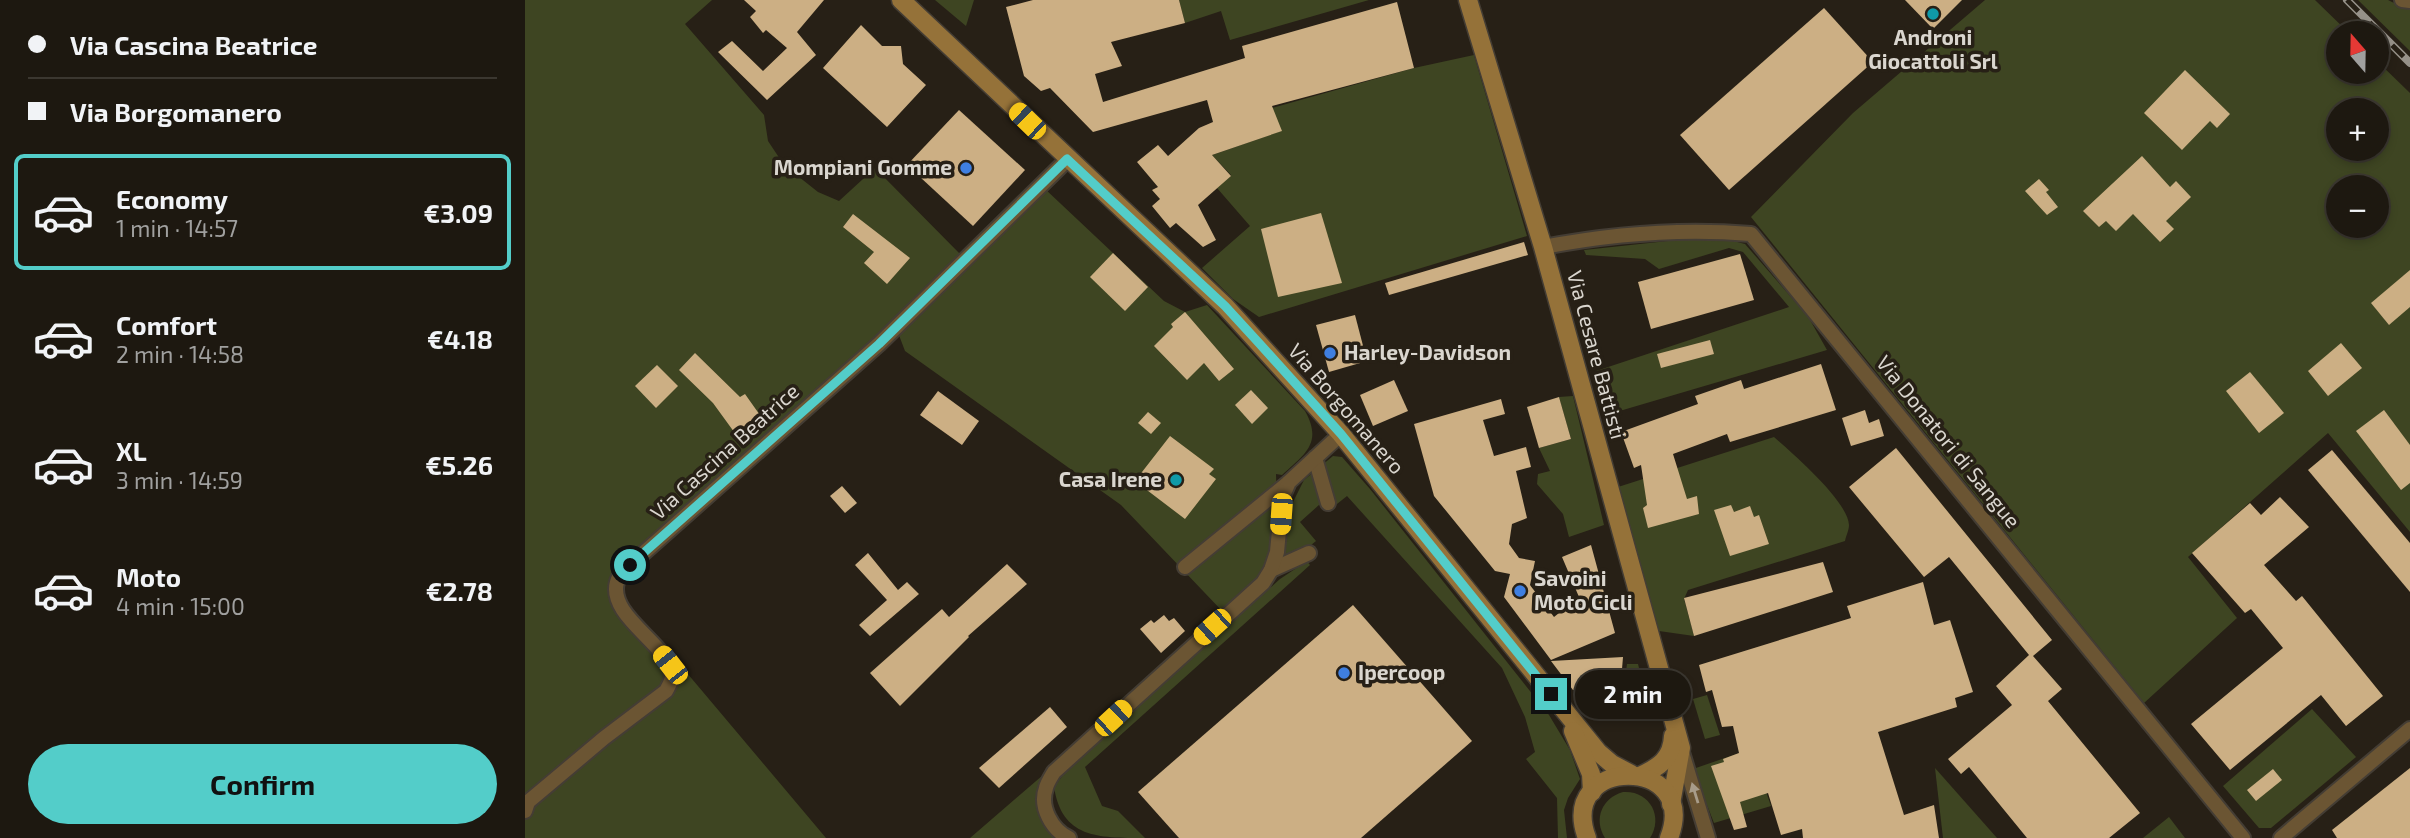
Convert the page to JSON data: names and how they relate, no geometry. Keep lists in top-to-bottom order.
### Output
{
  "streets": {
    "main road": ["Via Cesare Battisti", "Via Borgomanero"],
    "street": ["Via Donatori di Sangue", "Via Cascina Beatrice"]
  },
  "crossings": [
    ["Via Cesare Battisti", "Via Borgomanero"],
    ["Via Cesare Battisti", "Via Donatori di Sangue"],
    ["Via Borgomanero", "Via Cascina Beatrice"]
  ],
  "places": [
    "Androni Giocattoli Srl",
    "Mompiani Gomme",
    "Harley-Davidson",
    "Casa Irene",
    "Savoini Moto Cicli",
    "Ipercoop"
  ],
  "north": "top",
  "page": {
    "banner": ["Via Cascina Beatrice", "Via Borgomanero"],
    "map_buttons": ["+", "−"],
    "list": [
      {
        "name": "Economy",
        "note": "1 min · 14:57",
        "value": "€3.09"
      },
      {
        "name": "Comfort",
        "note": "2 min · 14:58",
        "value": "€4.18"
      },
      {
        "name": "XL",
        "note": "3 min · 14:59",
        "value": "€5.26"
      },
      {
        "name": "Moto",
        "note": "4 min · 15:00",
        "value": "€2.78"
      }
    ],
    "bubble": "2 min",
    "buttons": "Confirm"
  }
}
